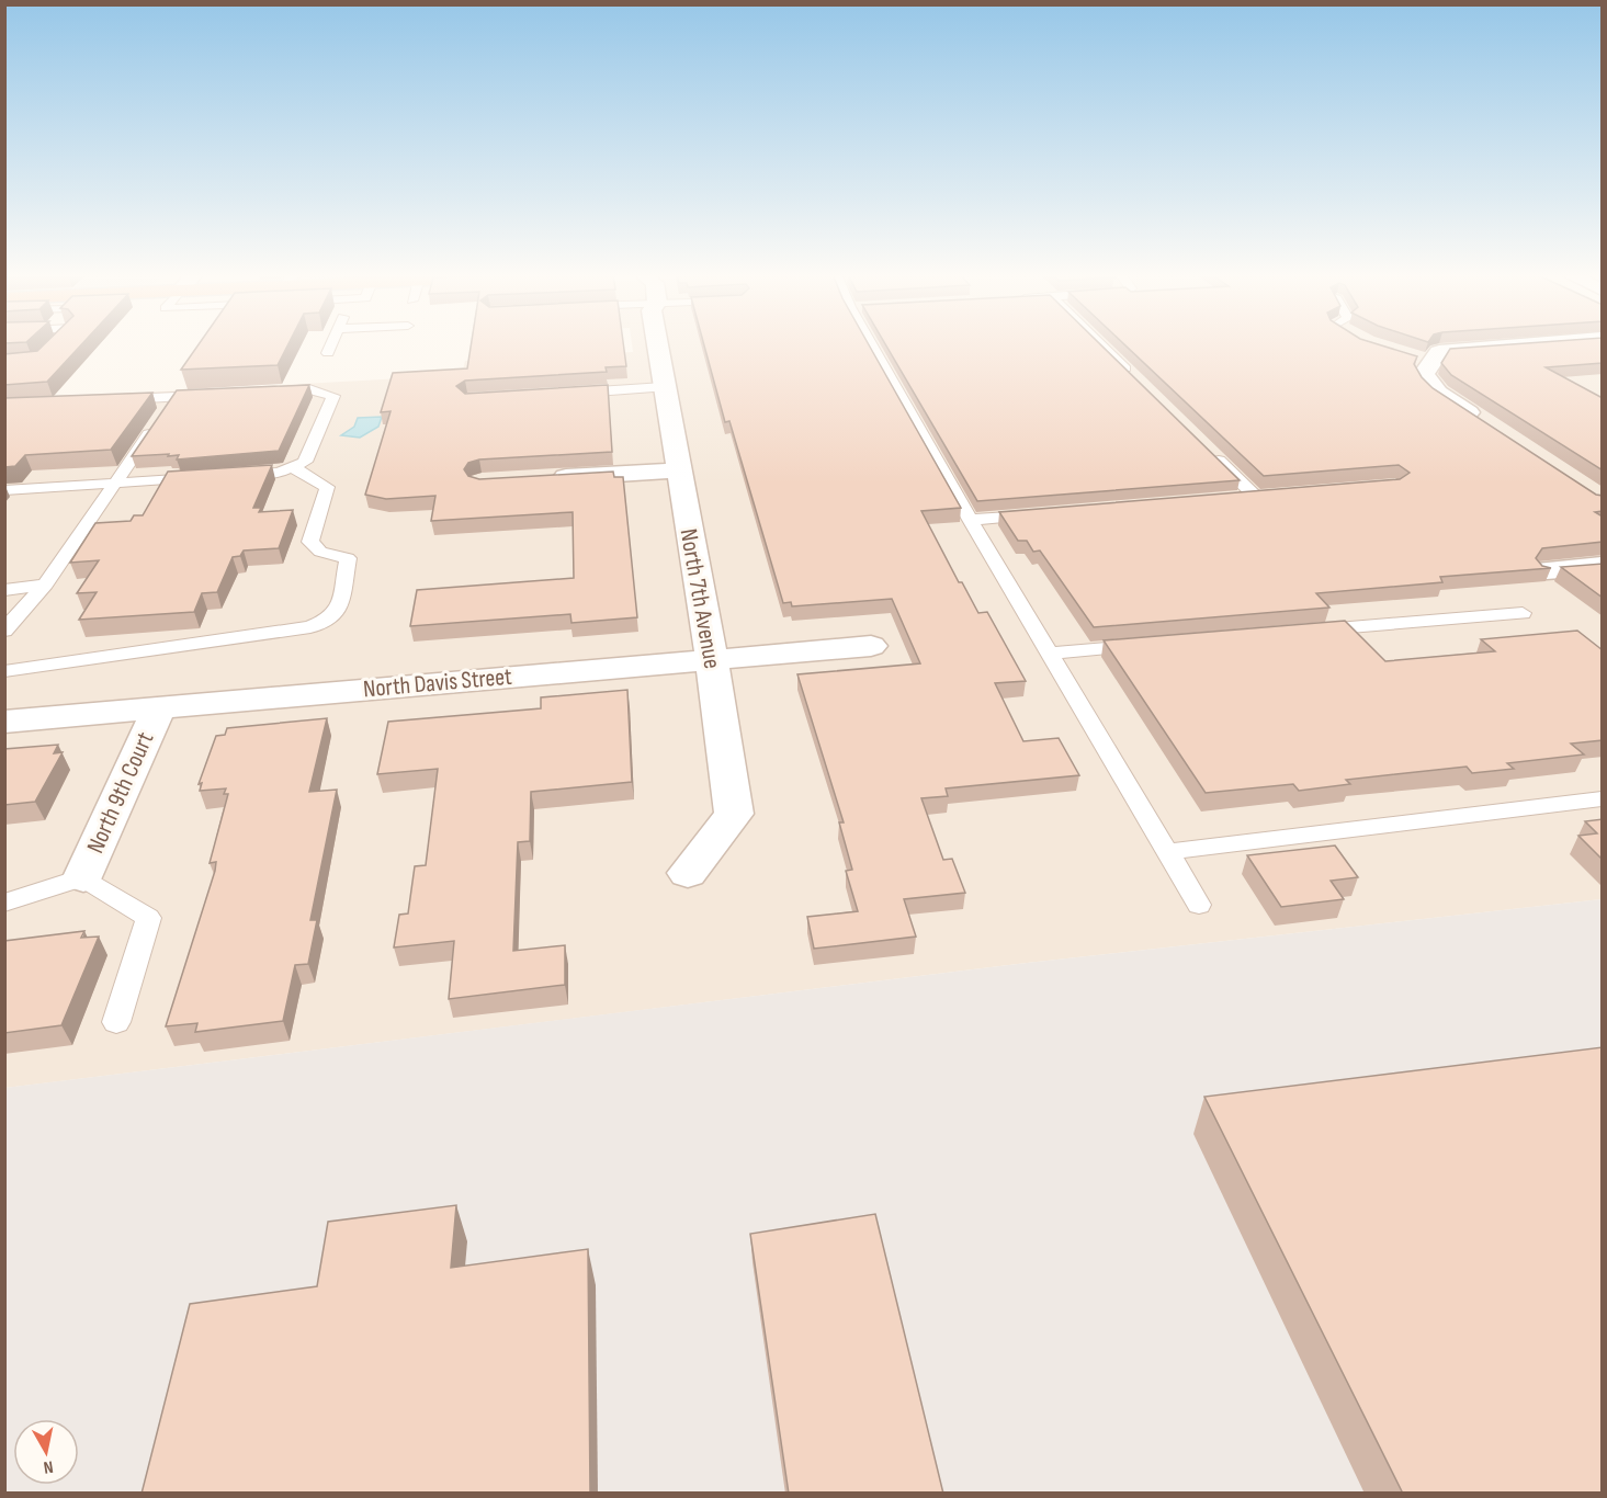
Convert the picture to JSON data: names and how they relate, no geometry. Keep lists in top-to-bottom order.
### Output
{
  "streets": {
    "street": ["North 7th Avenue", "North Davis Street", "North 9th Court"]
  },
  "crossings": [
    ["North 7th Avenue", "North Davis Street"],
    ["North Davis Street", "North 9th Court"]
  ],
  "north": "bottom"
}
